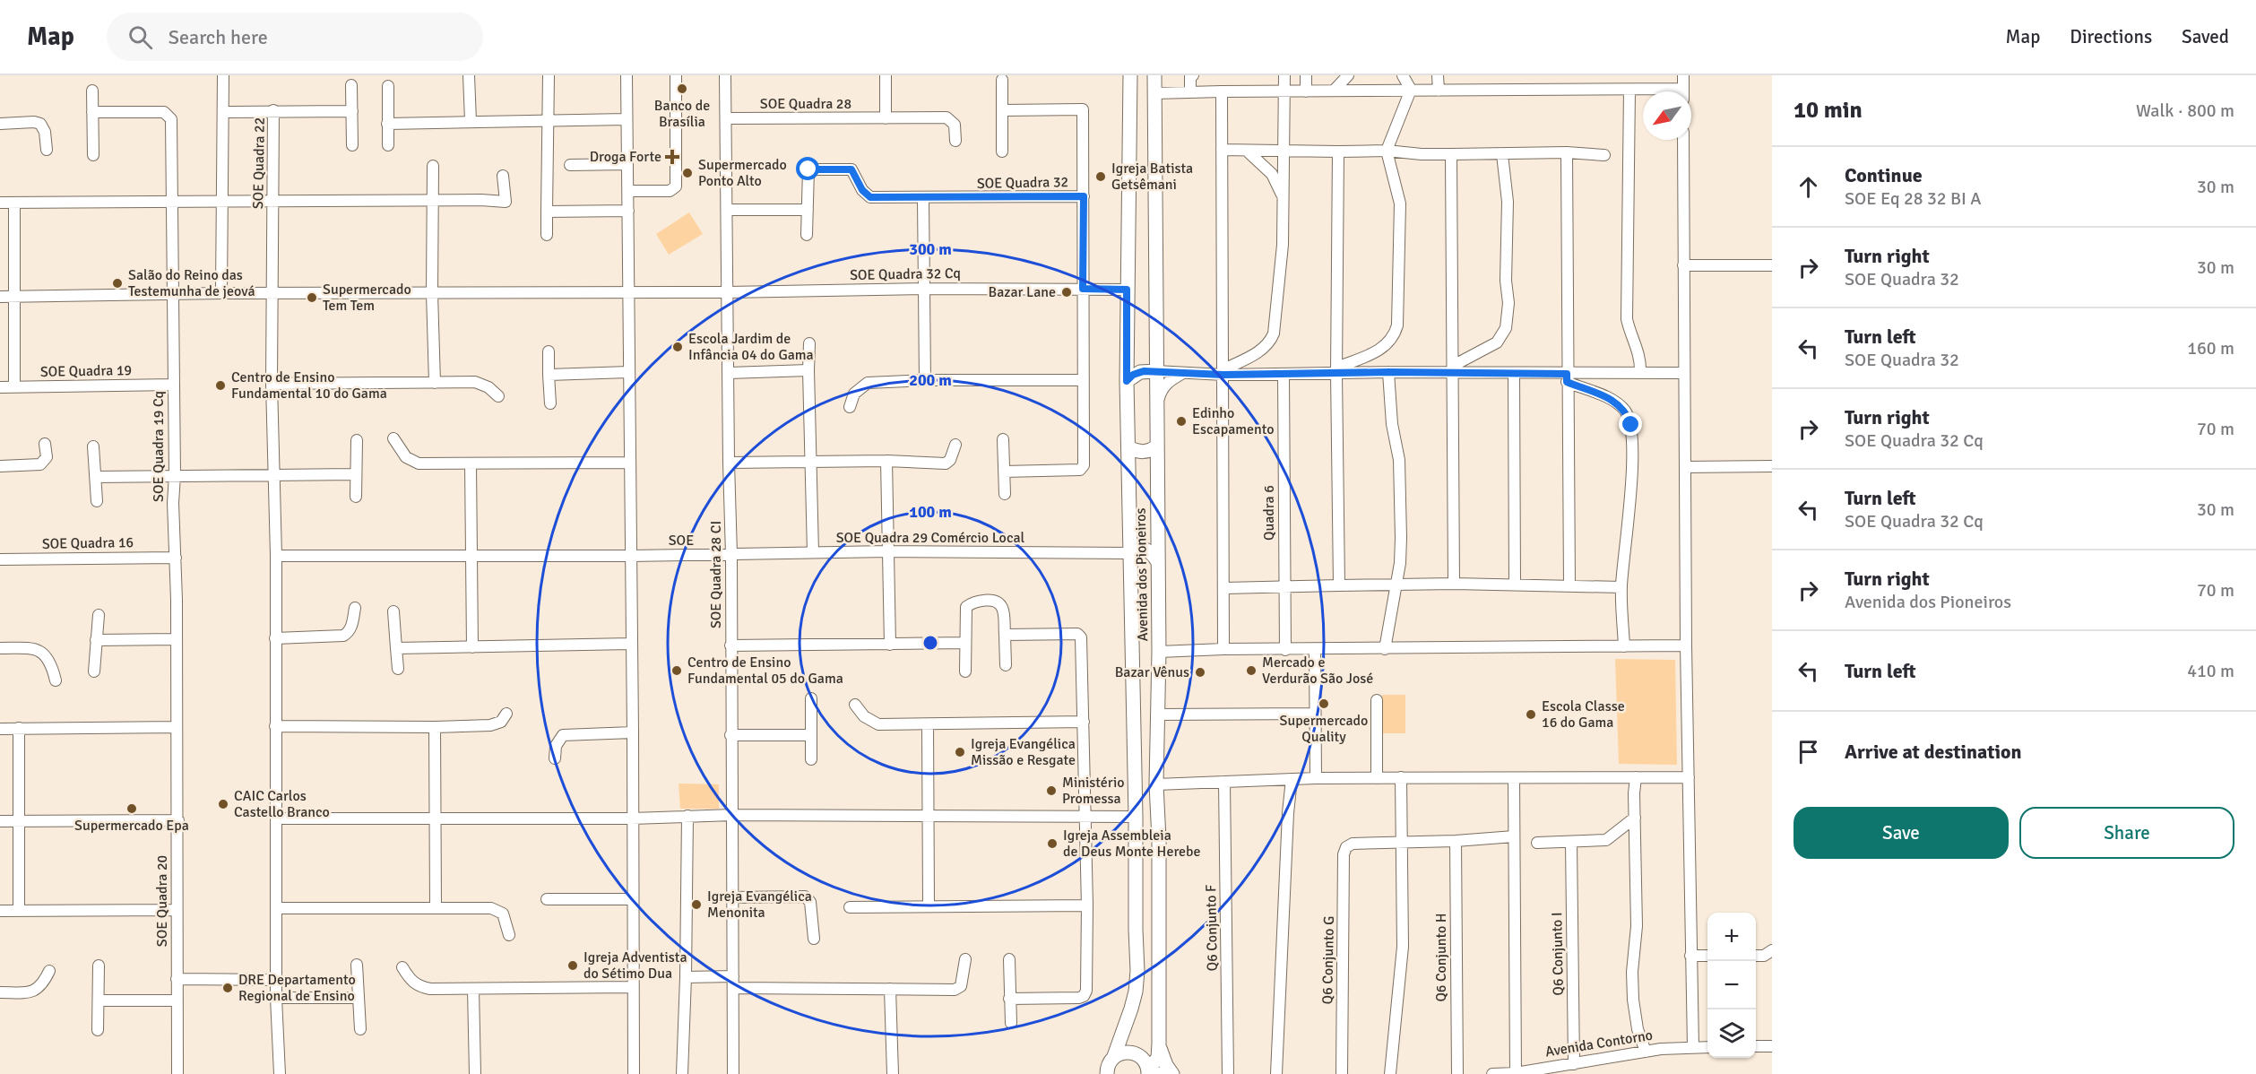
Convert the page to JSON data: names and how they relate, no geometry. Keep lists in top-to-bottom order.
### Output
{
  "streets": {
    "main road": ["Avenida dos Pioneiros"],
    "street": [
      "SOE Quadra 28",
      "SOE Quadra 22",
      "SOE Quadra 32",
      "SOE Quadra 32 Cq",
      "SOE Quadra 19",
      "SOE Quadra 19 Cq",
      "Quadra 6",
      "SOE Quadra 29 Comércio Local",
      "SOE",
      "SOE Quadra 16",
      "SOE Quadra 28 CI",
      "SOE Quadra 20",
      "Q6 Conjunto F",
      "Q6 Conjunto I",
      "Q6 Conjunto H",
      "Q6 Conjunto G",
      "Avenida Contorno"
    ]
  },
  "crossings": [
    ["SOE Quadra 28", "SOE Quadra 28 CI"],
    ["SOE Quadra 22", "SOE"],
    ["SOE Quadra 32 Cq", "SOE Quadra 28 CI"],
    ["SOE Quadra 32 Cq", "Avenida dos Pioneiros"],
    ["SOE Quadra 19", "SOE Quadra 19 Cq"],
    ["SOE Quadra 19 Cq", "SOE Quadra 16"],
    ["SOE Quadra 19 Cq", "SOE Quadra 20"],
    ["SOE Quadra 29 Comércio Local", "SOE"],
    ["SOE Quadra 29 Comércio Local", "SOE Quadra 28 CI"],
    ["SOE Quadra 29 Comércio Local", "Avenida dos Pioneiros"],
    ["SOE", "SOE Quadra 28 CI"],
    ["Q6 Conjunto I", "Avenida Contorno"]
  ],
  "places": {
    "other": [
      "Banco de Brasília",
      "Supermercado Ponto Alto",
      "Igreja Batista Getsêmani",
      "Salão do Reino das Testemunha de jeová",
      "Bazar Lane",
      "Supermercado Tem Tem",
      "Escola Jardim de Infância 04 do Gama",
      "Centro de Ensino Fundamental 10 do Gama",
      "Edinho Escapamento",
      "Centro de Ensino Fundamental 05 do Gama",
      "Mercado e Verdurão São José",
      "Bazar Vênus",
      "Supermercado Quality",
      "Escola Classe 16 do Gama",
      "Igreja Evangélica Missão e Resgate",
      "Ministério Promessa",
      "CAIC Carlos Castello Branco",
      "Supermercado Epa",
      "Igreja Assembleia de Deus Monte Herebe",
      "Igreja Evangélica Menonita",
      "Igreja Adventista do Sétimo Dua",
      "DRE Departamento Regional de Ensino"
    ],
    "health": ["Droga Forte"]
  },
  "north": "bottom left",
  "page": {
    "header": "Map",
    "search": "Search here",
    "nav": ["Map", "Directions", "Saved"],
    "heading": ["10 min", "Walk · 800 m"],
    "list": [
      ["Continue", "SOE Eq 28 32 BI A", "30 m"],
      ["Turn right", "SOE Quadra 32", "30 m"],
      ["Turn left", "SOE Quadra 32", "160 m"],
      ["Turn right", "SOE Quadra 32 Cq", "70 m"],
      ["Turn left", "SOE Quadra 32 Cq", "30 m"],
      ["Turn right", "Avenida dos Pioneiros", "70 m"],
      ["Turn left", "410 m"],
      "Arrive at destination"
    ],
    "buttons": ["Save", "Share"],
    "map_buttons": ["+", "−"]
  },
  "rings": ["300 m", "200 m", "100 m"]
}
